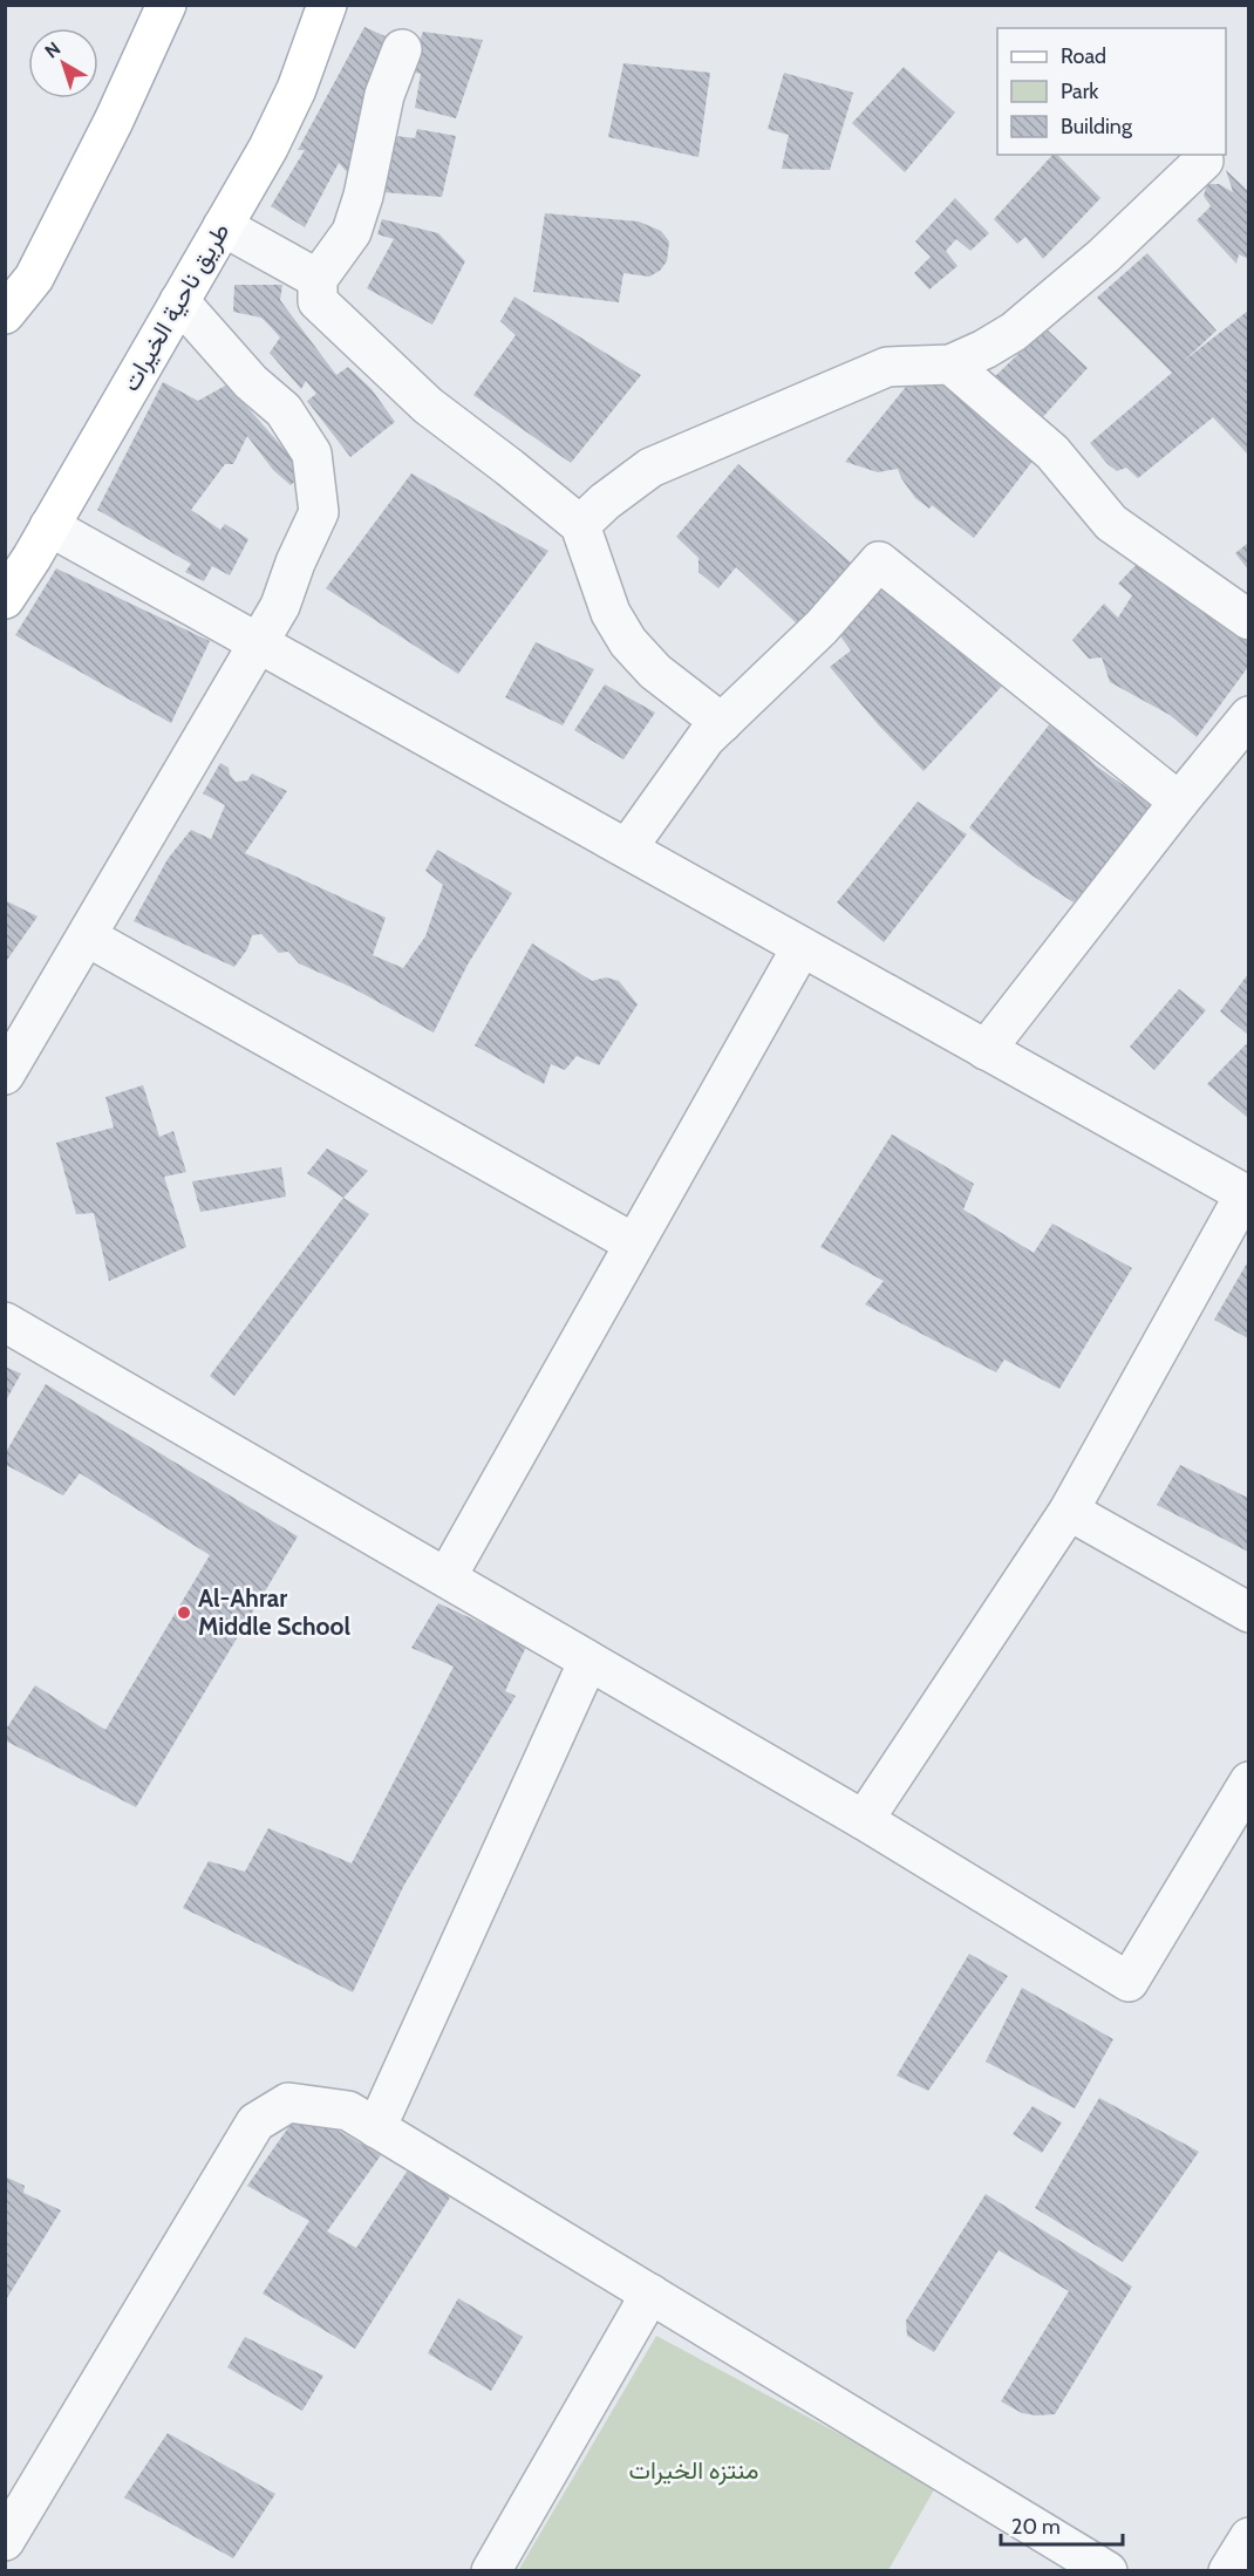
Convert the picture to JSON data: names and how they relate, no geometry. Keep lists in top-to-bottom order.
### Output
{
  "streets": {
    "main road": ["طريق ناحية الخيرات"]
  },
  "parks": ["منتزه الخيرات"],
  "places": ["Al-Ahrar Middle School"],
  "legend": ["Road", "Park", "Building"],
  "scale_bar": "20 m",
  "north": "top left"
}
